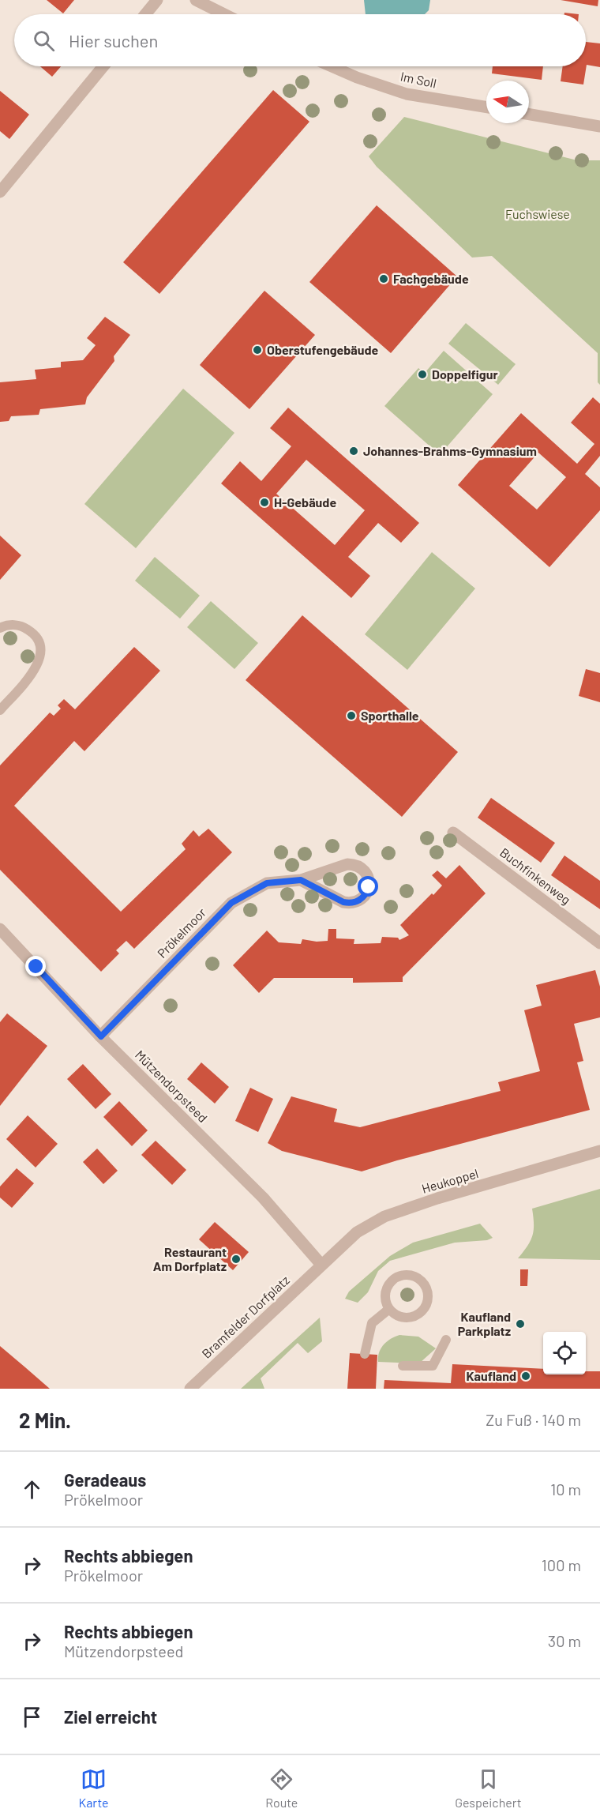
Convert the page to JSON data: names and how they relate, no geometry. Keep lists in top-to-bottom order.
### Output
{
  "streets": {
    "street": [
      "Im Soll",
      "Buchfinkenweg",
      "Prökelmoor",
      "Mützendorpsteed",
      "Heukoppel",
      "Bramfelder Dorfplatz"
    ]
  },
  "crossings": [
    ["Prökelmoor", "Mützendorpsteed"],
    ["Mützendorpsteed", "Heukoppel"],
    ["Mützendorpsteed", "Bramfelder Dorfplatz"],
    ["Heukoppel", "Bramfelder Dorfplatz"]
  ],
  "parks": ["Fuchswiese"],
  "places": [
    "Fachgebäude",
    "Oberstufengebäude",
    "Doppelfigur",
    "Johannes-Brahms-Gymnasium",
    "H-Gebäude",
    "Sporthalle",
    "Restaurant Am Dorfplatz",
    "Kaufland Parkplatz",
    "Kaufland"
  ],
  "north": "left",
  "page": {
    "search": "Hier suchen",
    "heading": ["2 Min.", "Zu Fuß · 140 m"],
    "list": [
      ["Geradeaus", "Prökelmoor", "10 m"],
      ["Rechts abbiegen", "Prökelmoor", "100 m"],
      ["Rechts abbiegen", "Mützendorpsteed", "30 m"],
      "Ziel erreicht"
    ],
    "nav": ["Karte", "Route", "Gespeichert"]
  }
}
